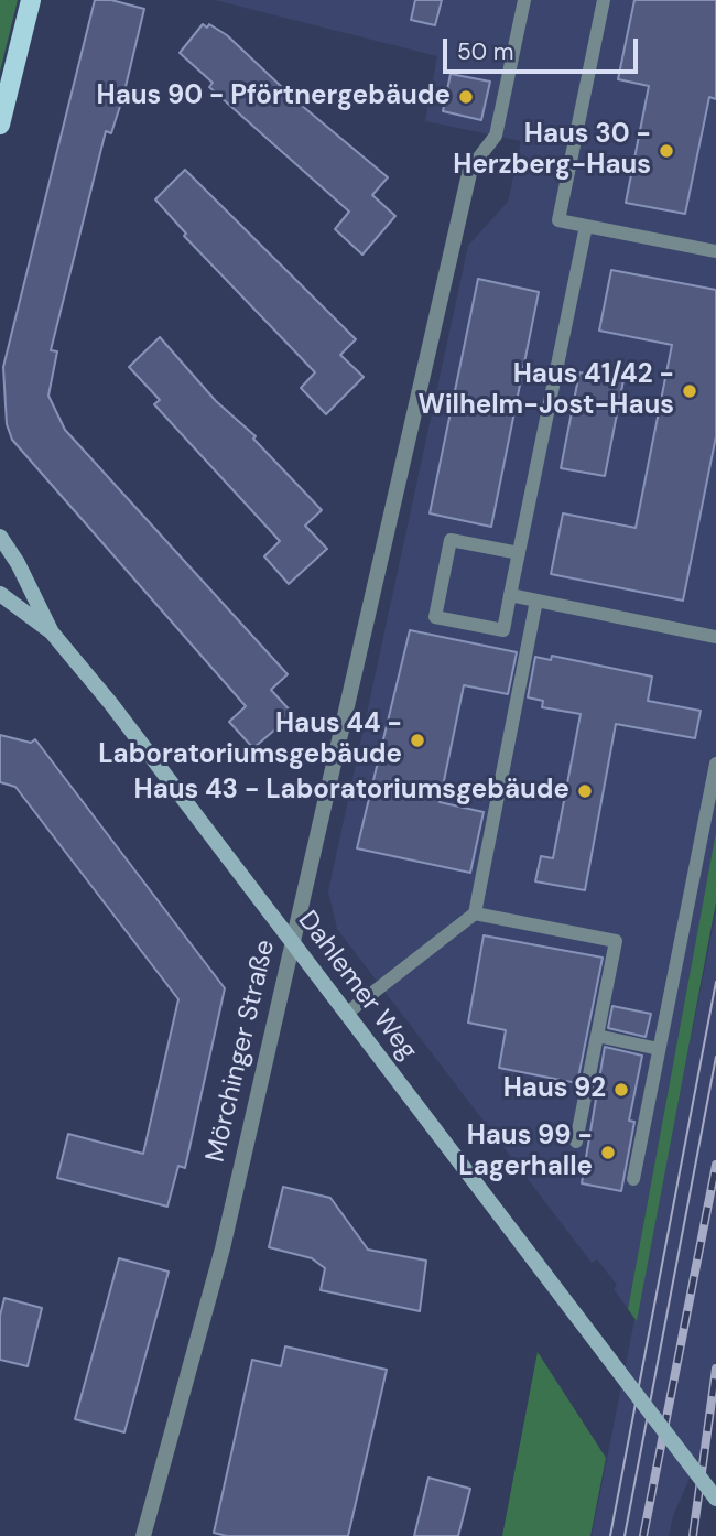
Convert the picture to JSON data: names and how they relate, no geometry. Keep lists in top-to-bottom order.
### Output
{
  "streets": {
    "main road": ["Dahlemer Weg"],
    "street": ["Mörchinger Straße"]
  },
  "crossings": [
    ["Dahlemer Weg", "Mörchinger Straße"]
  ],
  "places": [
    "Haus 90 - Pförtnergebäude",
    "Haus 30 - Herzberg-Haus",
    "Haus 41/42 - Wilhelm-Jost-Haus",
    "Haus 44 - Laboratoriumsgebäude",
    "Haus 43 - Laboratoriumsgebäude",
    "Haus 92",
    "Haus 99 - Lagerhalle"
  ],
  "scale_bar": "50 m"
}
